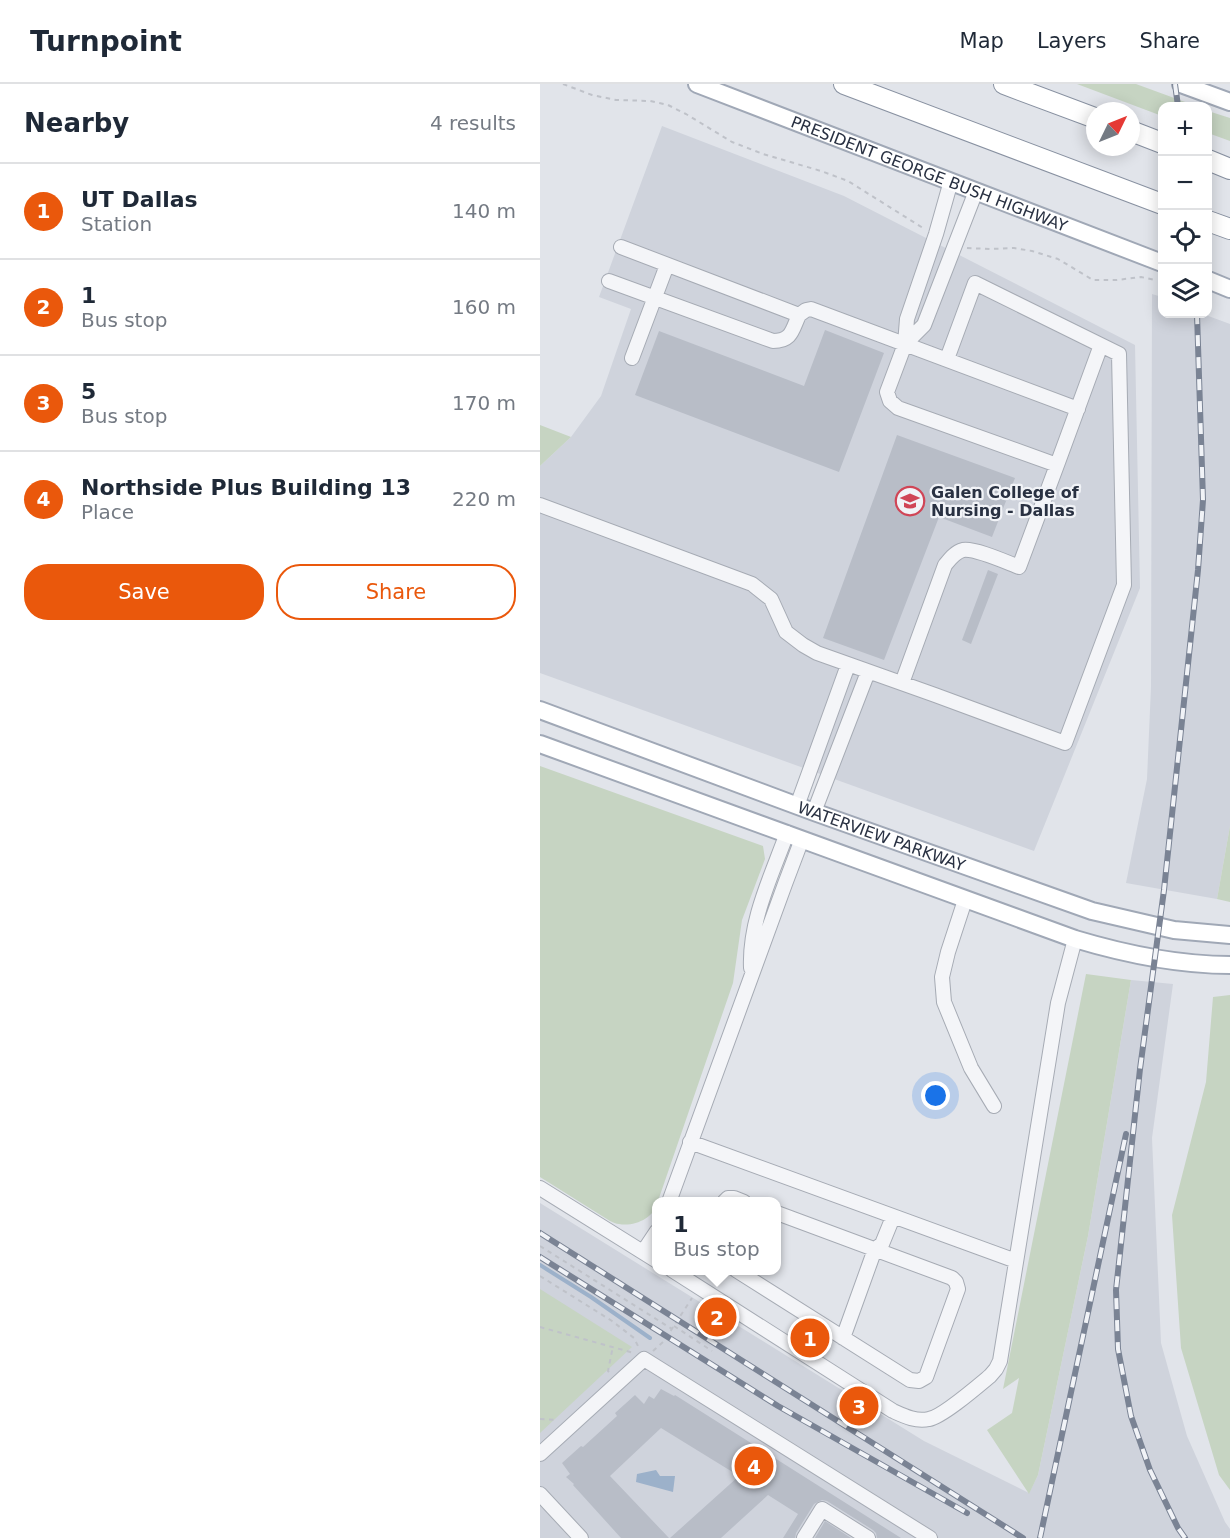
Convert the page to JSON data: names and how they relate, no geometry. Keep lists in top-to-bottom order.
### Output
{
  "streets": {
    "main road": ["PRESIDENT GEORGE BUSH HIGHWAY", "WATERVIEW PARKWAY"]
  },
  "places": {
    "school or university": ["Galen College of Nursing - Dallas"]
  },
  "north": "top right",
  "page": {
    "header": "Turnpoint",
    "nav": ["Map", "Layers", "Share"],
    "heading": ["Nearby", "4 results"],
    "map_buttons": ["+", "−"],
    "list": [
      {
        "mark": "1",
        "name": "UT Dallas",
        "note": "Station",
        "value": "140 m"
      },
      {
        "mark": "2",
        "name": "1",
        "note": "Bus stop",
        "value": "160 m"
      },
      {
        "mark": "3",
        "name": "5",
        "note": "Bus stop",
        "value": "170 m"
      },
      {
        "mark": "4",
        "name": "Northside Plus Building 13",
        "note": "Place",
        "value": "220 m"
      }
    ],
    "buttons": ["Save", "Share"],
    "popup": ["1", "Bus stop"],
    "pins": [
      "2",
      "1",
      "3",
      "4"
    ]
  }
}
